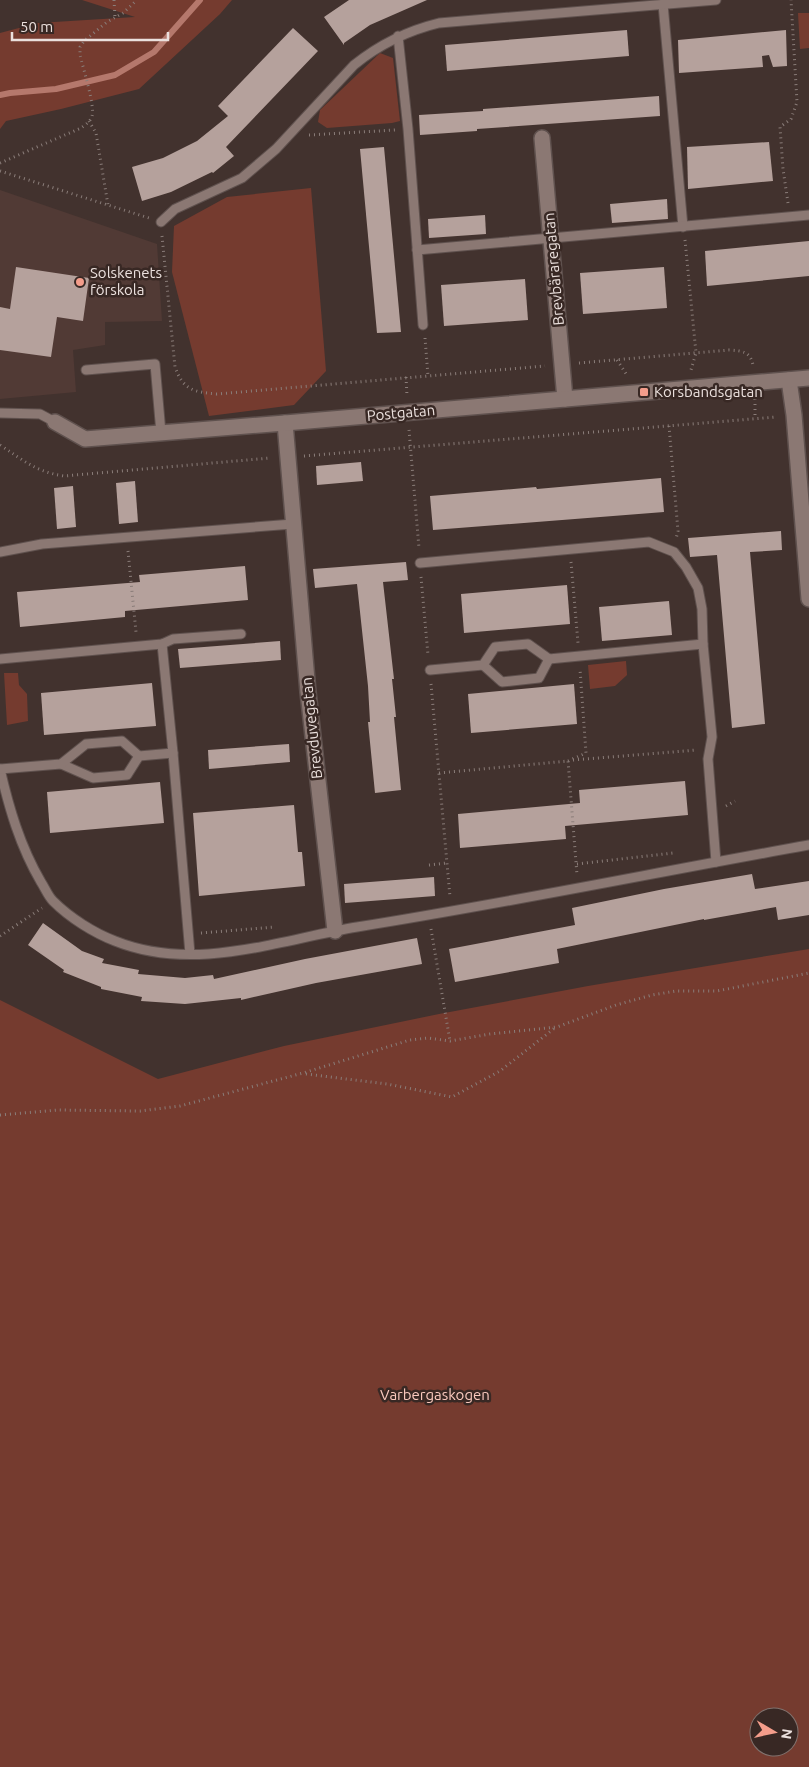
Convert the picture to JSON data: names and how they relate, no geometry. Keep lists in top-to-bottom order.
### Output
{
  "streets": {
    "street": ["Brevbäraregatan", "Postgatan", "Brevduvegatan"]
  },
  "crossings": [
    ["Brevbäraregatan", "Postgatan"],
    ["Postgatan", "Brevduvegatan"]
  ],
  "parks": ["Varbergaskogen"],
  "places": {
    "other": ["Solskenets förskola"],
    "transit": ["Korsbandsgatan"]
  },
  "scale_bar": "50 m",
  "north": "right"
}
